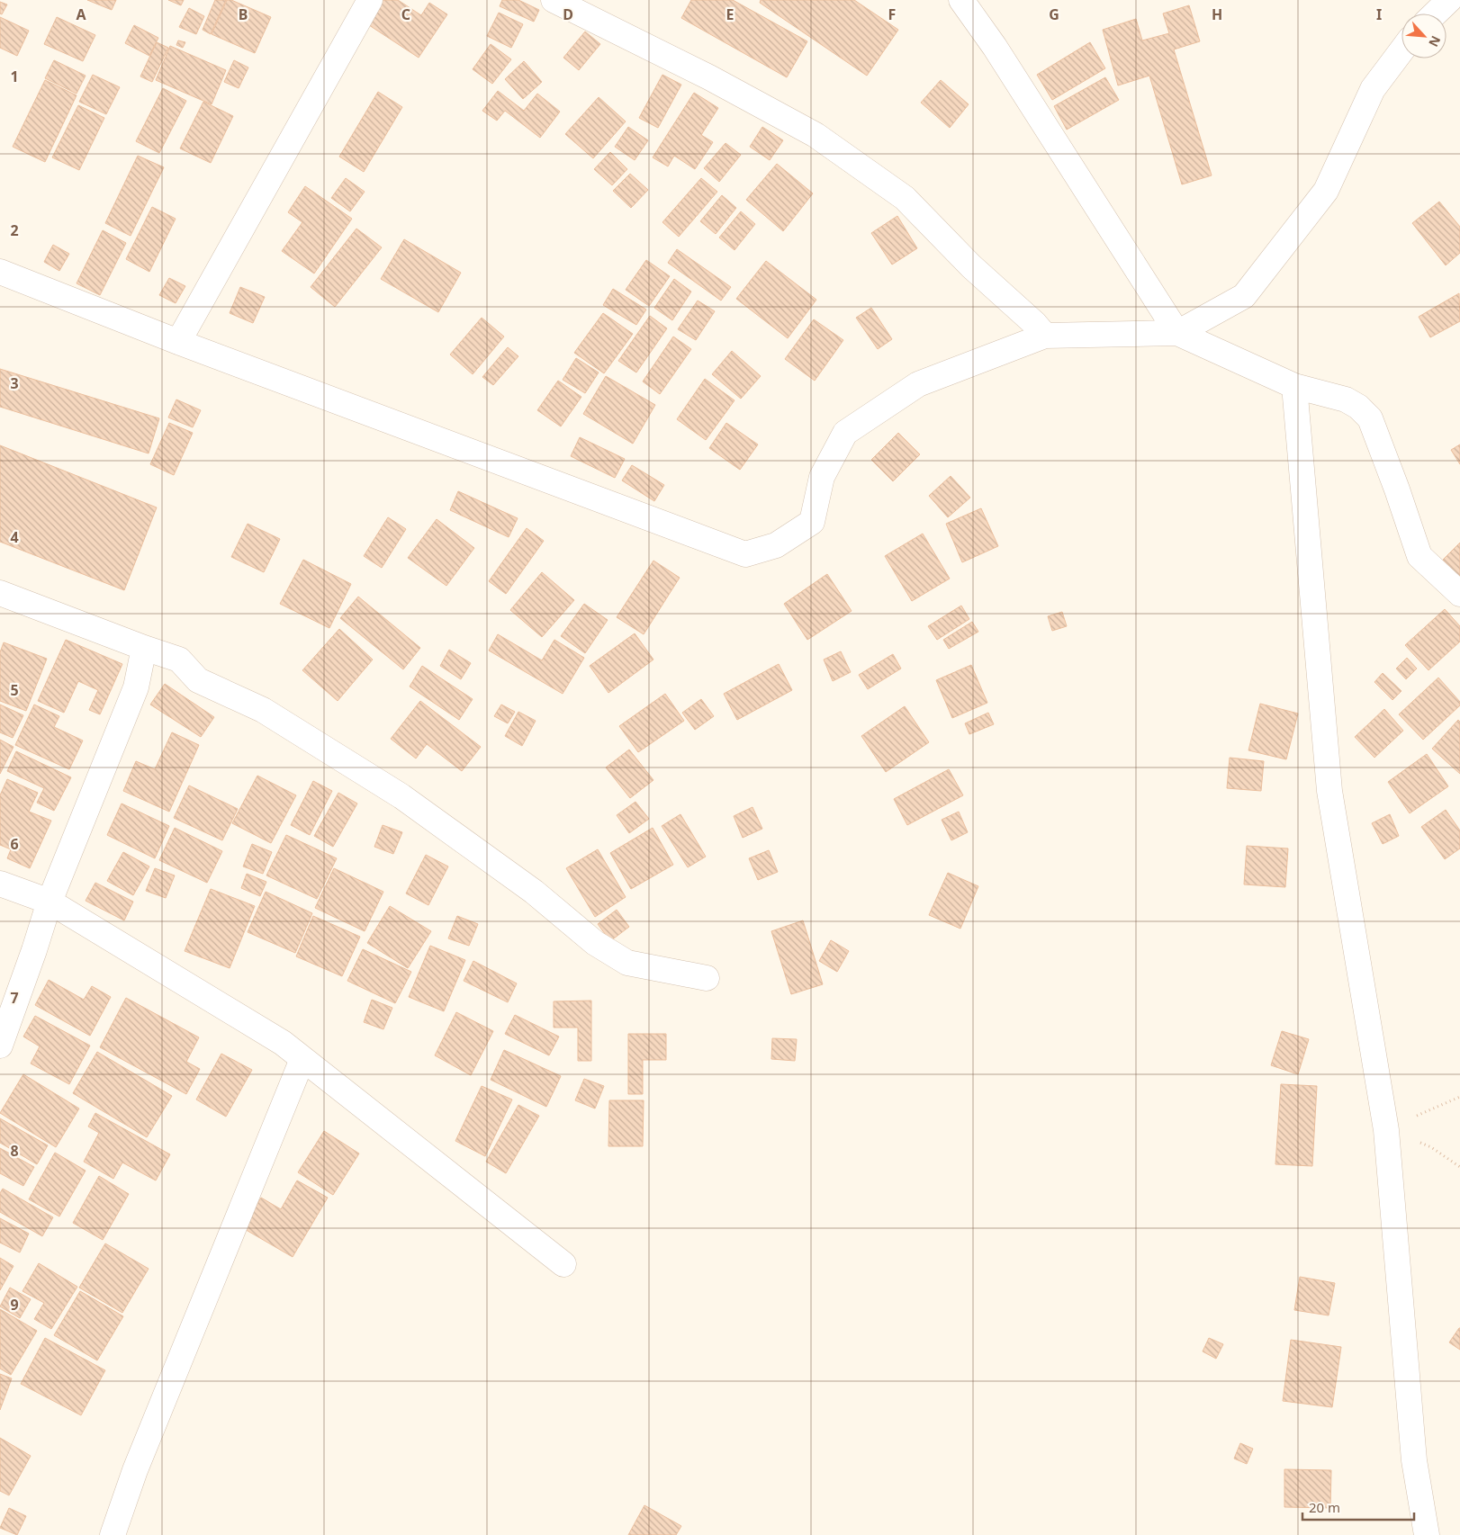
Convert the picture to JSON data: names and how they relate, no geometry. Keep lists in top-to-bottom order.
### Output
{
  "scale_bar": "20 m",
  "north": "bottom right",
  "grid": {
    "columns": [
      "A",
      "B",
      "C",
      "D",
      "E",
      "F",
      "G",
      "H",
      "I"
    ],
    "rows": [
      "1",
      "2",
      "3",
      "4",
      "5",
      "6",
      "7",
      "8",
      "9"
    ]
  }
}
